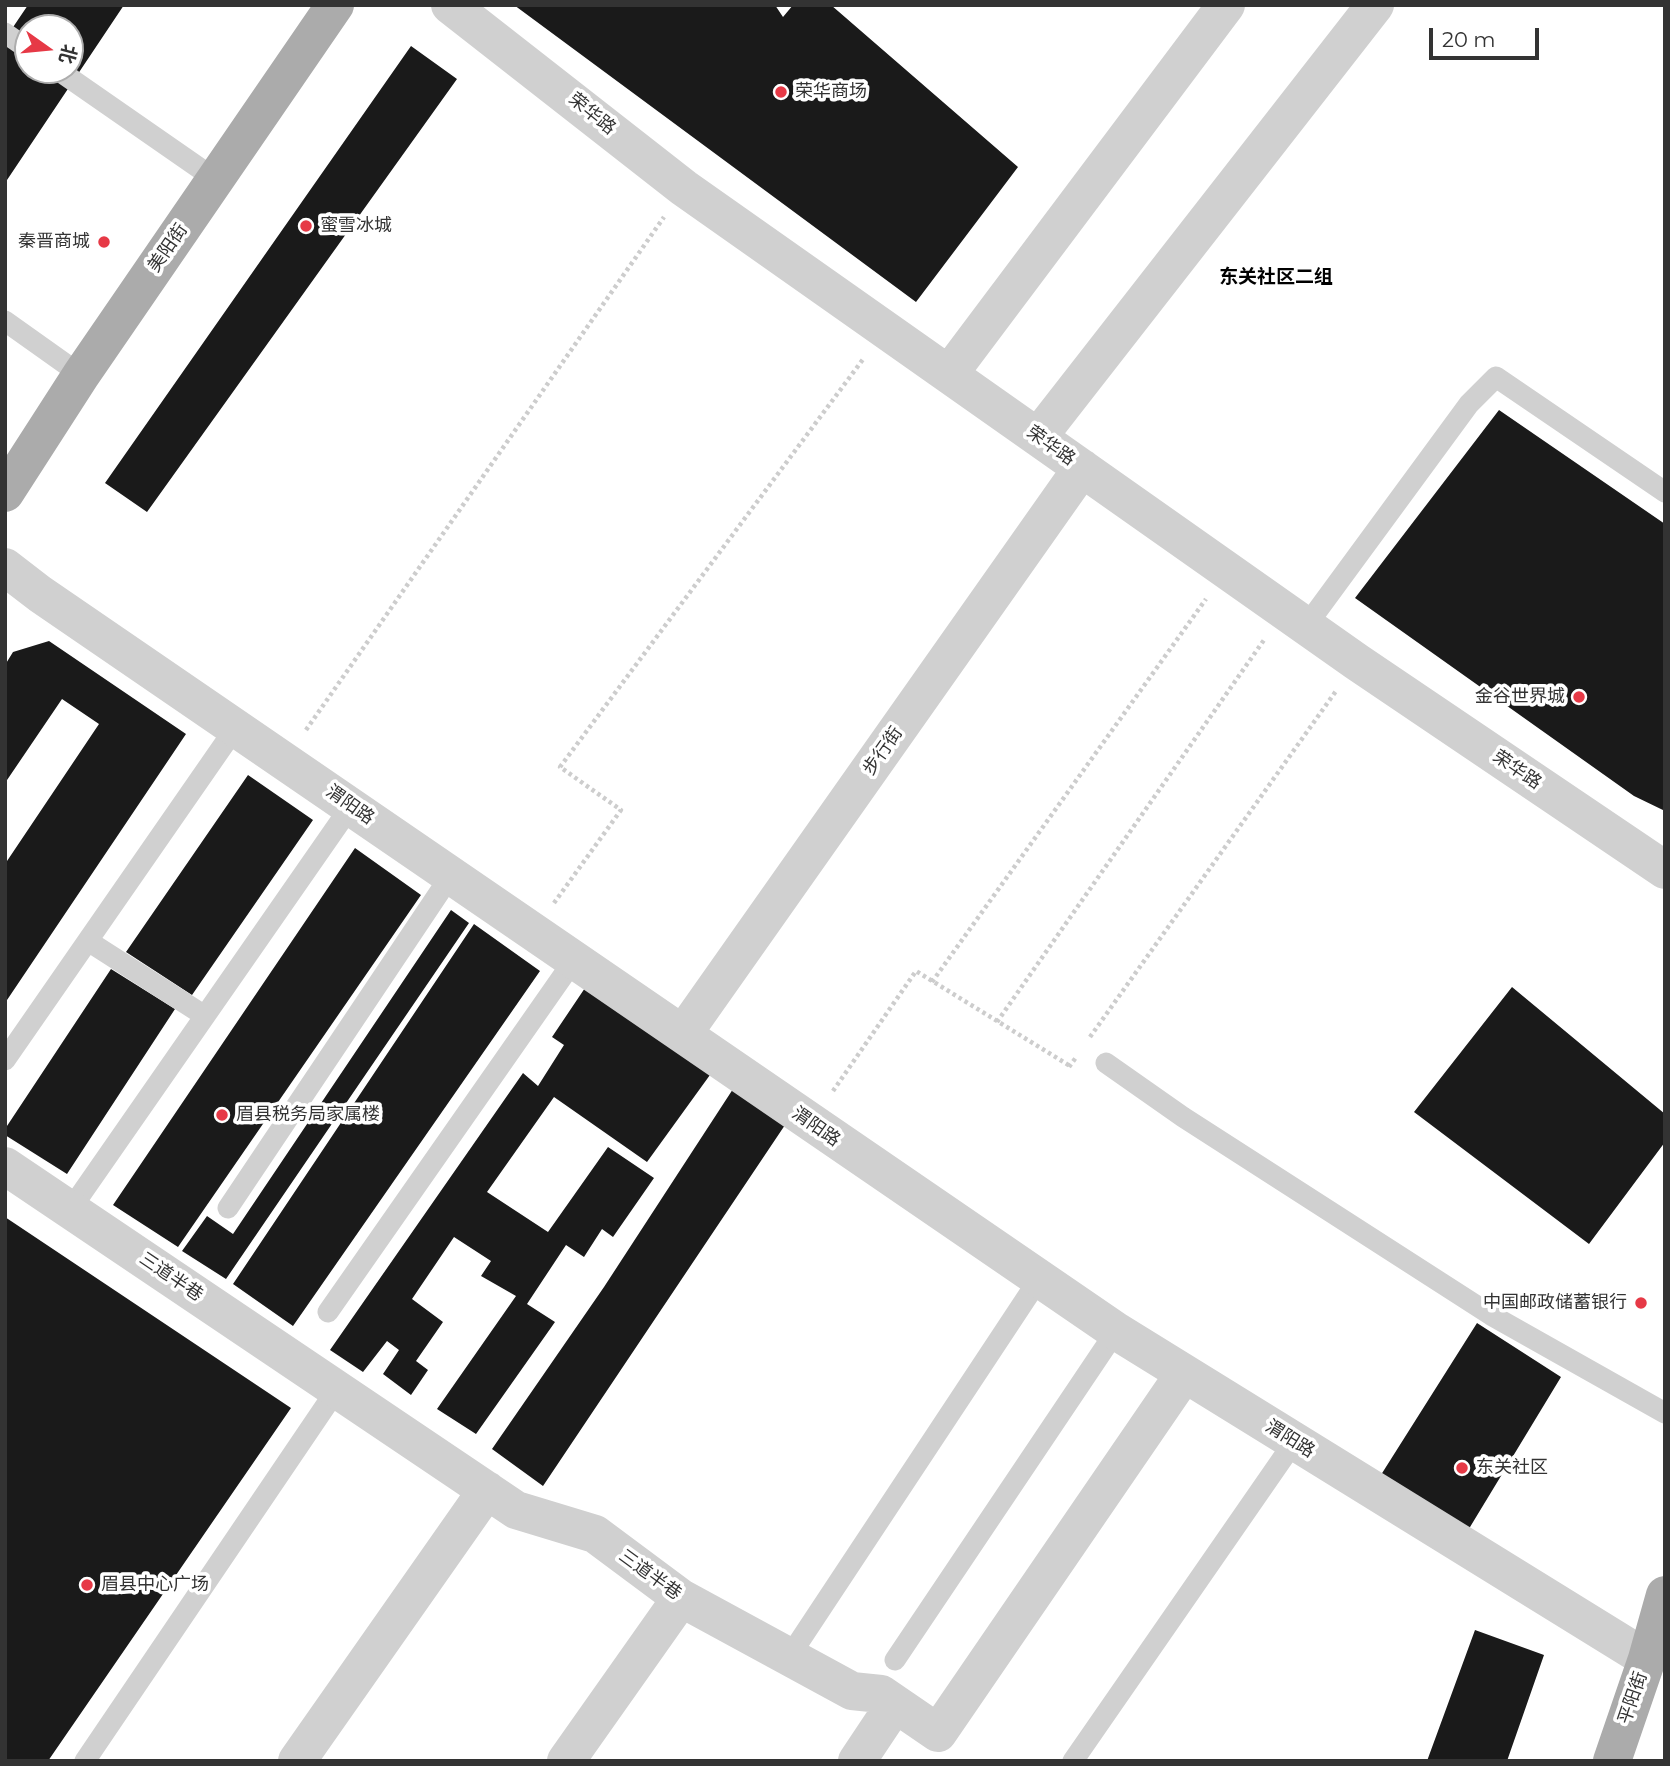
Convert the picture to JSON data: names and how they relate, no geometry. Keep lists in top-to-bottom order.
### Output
{
  "streets": {
    "main road": ["美阳街", "平阳街"],
    "street": [
      "荣华路",
      "步行街",
      "渭阳路",
      "三道半巷"
    ]
  },
  "crossings": [
    ["荣华路", "步行街"],
    ["步行街", "渭阳路"],
    ["渭阳路", "三道半巷"],
    ["渭阳路", "平阳街"]
  ],
  "districts": ["东关社区二组"],
  "places": [
    "荣华商场",
    "蜜雪冰城",
    "秦晋商城",
    "金谷世界城",
    "眉县税务局家属楼",
    "中国邮政储蓄银行",
    "东关社区",
    "眉县中心广场"
  ],
  "scale_bar": "20 m",
  "north": "right"
}
